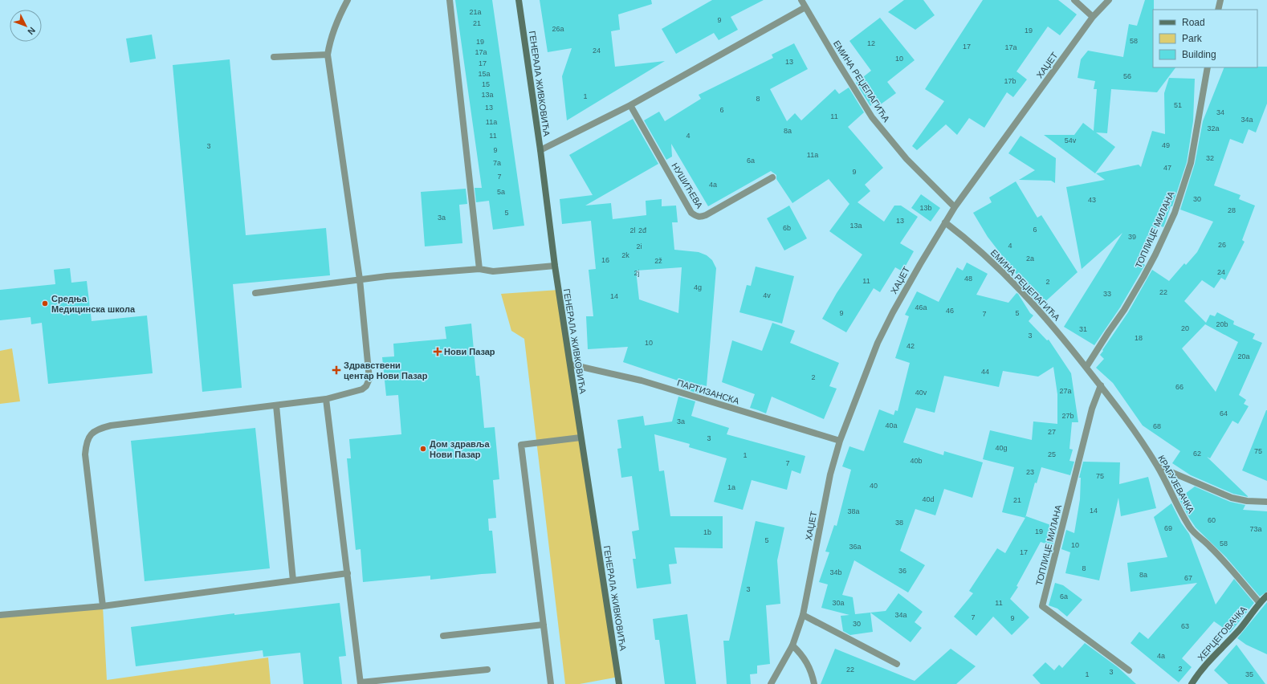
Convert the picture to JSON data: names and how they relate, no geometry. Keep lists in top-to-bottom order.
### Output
{
  "streets": {
    "street": [
      "ХАЏЕТ",
      "ЕМИНА РЕЏЕПАГИЋА",
      "ГЕНЕРАЛА ЖИВКОВИЋА",
      "НУШИЋЕВА",
      "ТОПЛИЦЕ МИЛАНА",
      "ПАРТИЗАНСКА",
      "КРАГУЈЕВАЧКА",
      "ХЕРЦЕГОВАЧКА"
    ]
  },
  "crossings": [
    ["ХАЏЕТ", "ЕМИНА РЕЏЕПАГИЋА"],
    ["ХАЏЕТ", "ПАРТИЗАНСКА"],
    ["ЕМИНА РЕЏЕПАГИЋА", "ТОПЛИЦЕ МИЛАНА"],
    ["ЕМИНА РЕЏЕПАГИЋА", "КРАГУЈЕВАЧКА"],
    ["ГЕНЕРАЛА ЖИВКОВИЋА", "ПАРТИЗАНСКА"],
    ["ТОПЛИЦЕ МИЛАНА", "КРАГУЈЕВАЧКА"],
    ["КРАГУЈЕВАЧКА", "ХЕРЦЕГОВАЧКА"]
  ],
  "places": {
    "other": ["Средња Медицинска школа", "Дом здравља Нови Пазар"],
    "health": ["Нови Пазар", "Здравствени центар Нови Пазар"]
  },
  "house_numbers": [
    "21a",
    "9",
    "21",
    "26a",
    "19",
    "58",
    "19",
    "12",
    "17",
    "17a",
    "24",
    "17a",
    "10",
    "13",
    "17",
    "15a",
    "56",
    "17b",
    "15",
    "13a",
    "1",
    "8",
    "51",
    "13",
    "6",
    "34",
    "11",
    "34a",
    "11a",
    "32a",
    "8a",
    "11",
    "4",
    "54v",
    "49",
    "3",
    "9",
    "11a",
    "32",
    "6a",
    "7a",
    "47",
    "9",
    "7",
    "4a",
    "5a",
    "30",
    "43",
    "13b",
    "28",
    "5",
    "3a",
    "13",
    "13a",
    "6b",
    "6",
    "2l",
    "2đ",
    "39",
    "26",
    "4",
    "2i",
    "2k",
    "2a",
    "16",
    "2ž",
    "24",
    "2j",
    "48",
    "11",
    "2",
    "4g",
    "22",
    "33",
    "4v",
    "14",
    "46a",
    "46",
    "9",
    "5",
    "7",
    "20b",
    "20",
    "31",
    "3",
    "18",
    "10",
    "42",
    "20a",
    "44",
    "2",
    "66",
    "27a",
    "40v",
    "64",
    "27b",
    "3a",
    "40a",
    "68",
    "27",
    "3",
    "40g",
    "75",
    "62",
    "25",
    "1",
    "40b",
    "7",
    "23",
    "75",
    "40",
    "1a",
    "40d",
    "21",
    "14",
    "38a",
    "60",
    "38",
    "69",
    "73a",
    "19",
    "1b",
    "5",
    "58",
    "10",
    "36a",
    "17",
    "8",
    "36",
    "34b",
    "8a",
    "67",
    "3",
    "6a",
    "30a",
    "11",
    "34a",
    "7",
    "9",
    "30",
    "63",
    "4a",
    "2",
    "22",
    "3",
    "1",
    "35"
  ],
  "legend": ["Road", "Park", "Building"],
  "north": "bottom right"
}
